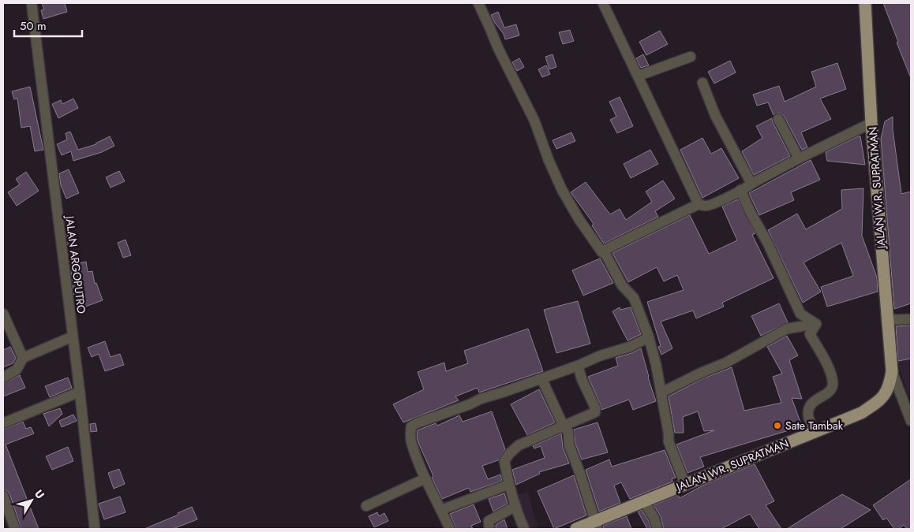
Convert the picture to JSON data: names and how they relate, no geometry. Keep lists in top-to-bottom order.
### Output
{
  "streets": {
    "main road": ["JALAN W.R. SUPRATMAN", "JALAN WR. SUPRATMAN"],
    "street": ["JALAN ARGOPUTRO"]
  },
  "crossings": [
    ["JALAN W.R. SUPRATMAN", "JALAN WR. SUPRATMAN"]
  ],
  "places": ["Sate Tambak"],
  "scale_bar": "50 m",
  "north": "top right"
}
